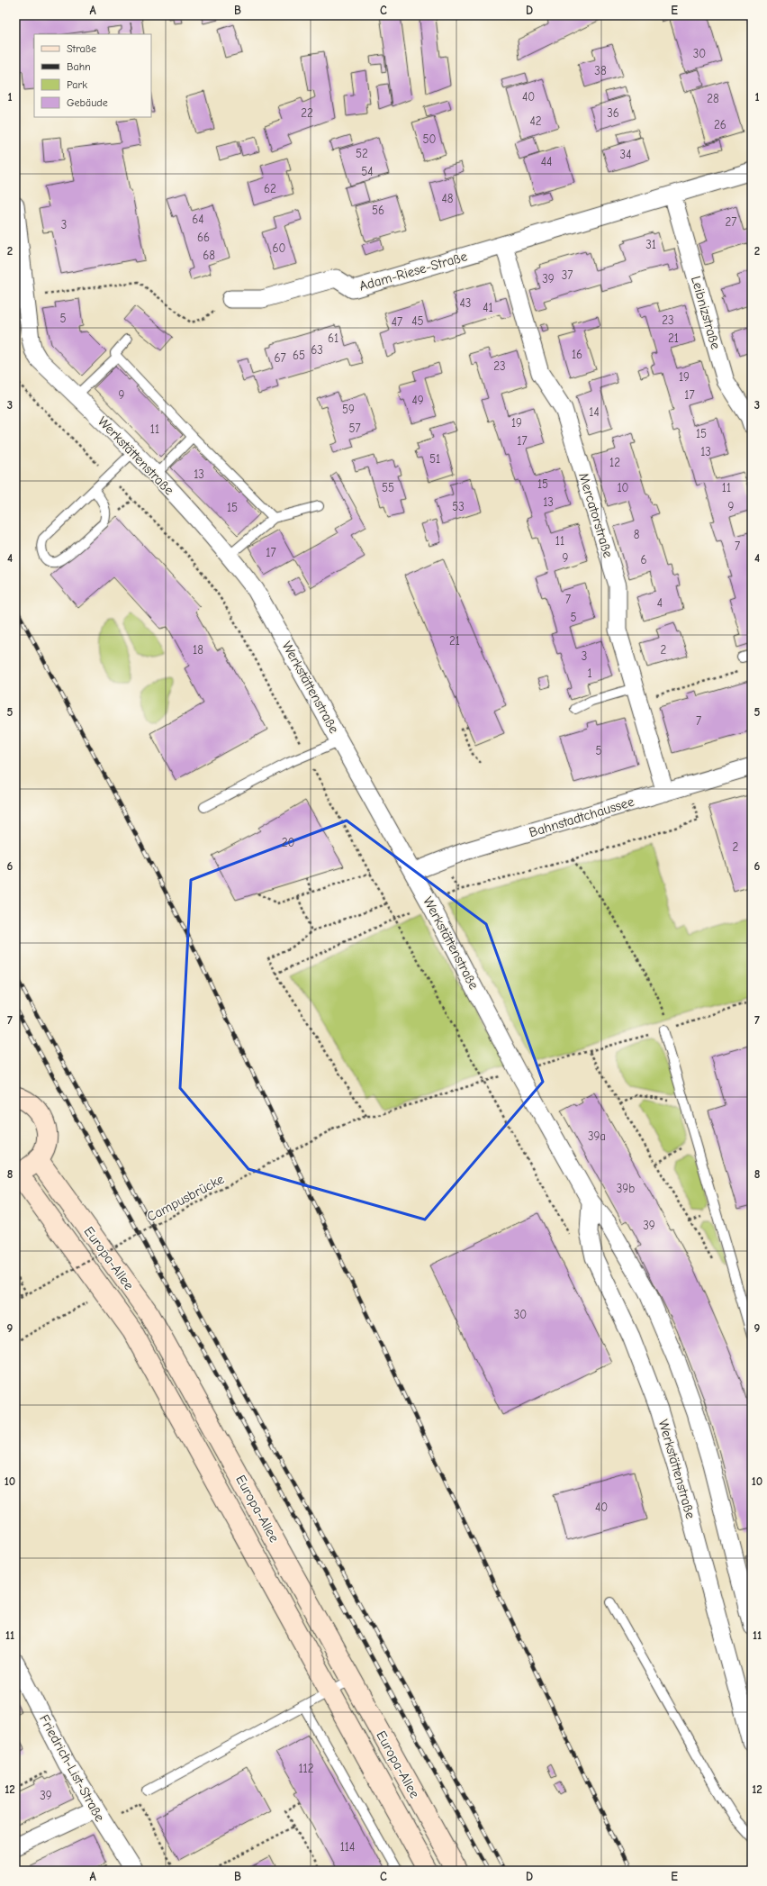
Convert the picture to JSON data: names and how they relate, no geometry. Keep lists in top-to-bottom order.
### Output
{
  "streets": {
    "main road": ["Europa-Allee"],
    "street": [
      "Adam-Riese-Straße",
      "Leibnizstraße",
      "Werkstättenstraße",
      "Mercatorstraße",
      "Bahnstadtchaussee",
      "Friedrich-List-Straße"
    ],
    "path": ["Campusbrücke"]
  },
  "crossings": [
    ["Adam-Riese-Straße", "Leibnizstraße"],
    ["Adam-Riese-Straße", "Mercatorstraße"],
    ["Werkstättenstraße", "Bahnstadtchaussee"],
    ["Mercatorstraße", "Bahnstadtchaussee"]
  ],
  "house_numbers": [
    "30",
    "38",
    "40",
    "28",
    "22",
    "36",
    "42",
    "26",
    "50",
    "52",
    "34",
    "44",
    "54",
    "62",
    "48",
    "56",
    "64",
    "27",
    "3",
    "66",
    "31",
    "60",
    "68",
    "37",
    "39",
    "43",
    "41",
    "5",
    "23",
    "45",
    "47",
    "61",
    "21",
    "63",
    "16",
    "65",
    "67",
    "23",
    "19",
    "9",
    "17",
    "49",
    "59",
    "14",
    "19",
    "57",
    "11",
    "15",
    "17",
    "13",
    "51",
    "12",
    "13",
    "15",
    "55",
    "10",
    "11",
    "13",
    "53",
    "9",
    "15",
    "8",
    "11",
    "7",
    "17",
    "9",
    "6",
    "7",
    "4",
    "5",
    "21",
    "18",
    "2",
    "3",
    "1",
    "7",
    "5",
    "20",
    "2",
    "39a",
    "39b",
    "39",
    "30",
    "40",
    "112",
    "39",
    "114"
  ],
  "legend": [
    "Straße",
    "Bahn",
    "Park",
    "Gebäude"
  ],
  "grid": {
    "columns": [
      "A",
      "B",
      "C",
      "D",
      "E"
    ],
    "rows": [
      "1",
      "2",
      "3",
      "4",
      "5",
      "6",
      "7",
      "8",
      "9",
      "10",
      "11",
      "12"
    ]
  }
}
